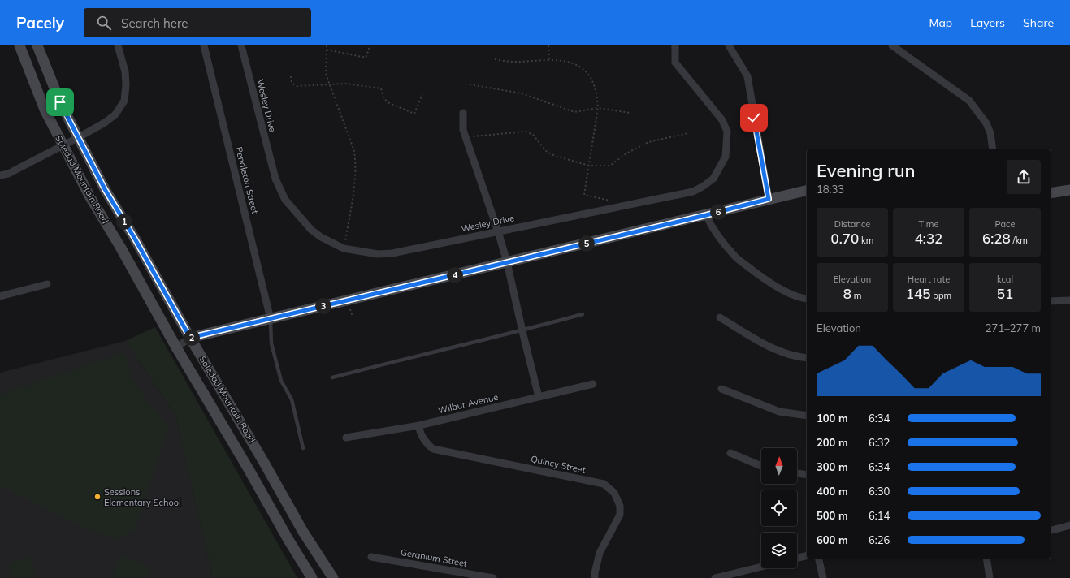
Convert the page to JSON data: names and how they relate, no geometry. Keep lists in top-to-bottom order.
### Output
{
  "streets": {
    "main road": ["Soledad Mountain Road"],
    "street": [
      "Wesley Drive",
      "Pendleton Street",
      "Wilbur Avenue",
      "Quincy Street",
      "Geranium Street"
    ]
  },
  "crossings": [
    ["Wilbur Avenue", "Quincy Street"]
  ],
  "places": ["Sessions Elementary School"],
  "north": "top",
  "page": {
    "header": "Pacely",
    "search": "Search here",
    "nav": ["Map", "Layers", "Share"],
    "heading": ["Evening run", "18:33"],
    "pins": [
      "6",
      "1",
      "5",
      "4",
      "3",
      "2"
    ],
    "stats": [
      ["Distance", "0.70 km"],
      ["Time", "4:32"],
      ["Pace", "6:28 /km"],
      ["Elevation", "8 m"],
      ["Heart rate", "145 bpm"],
      ["kcal", "51"]
    ],
    "chart": ["Elevation", "271–277 m"],
    "list": [
      {
        "name": "100 m",
        "note": "6:34"
      },
      {
        "name": "200 m",
        "note": "6:32"
      },
      {
        "name": "300 m",
        "note": "6:34"
      },
      {
        "name": "400 m",
        "note": "6:30"
      },
      {
        "name": "500 m",
        "note": "6:14"
      },
      {
        "name": "600 m",
        "note": "6:26"
      }
    ]
  }
}
